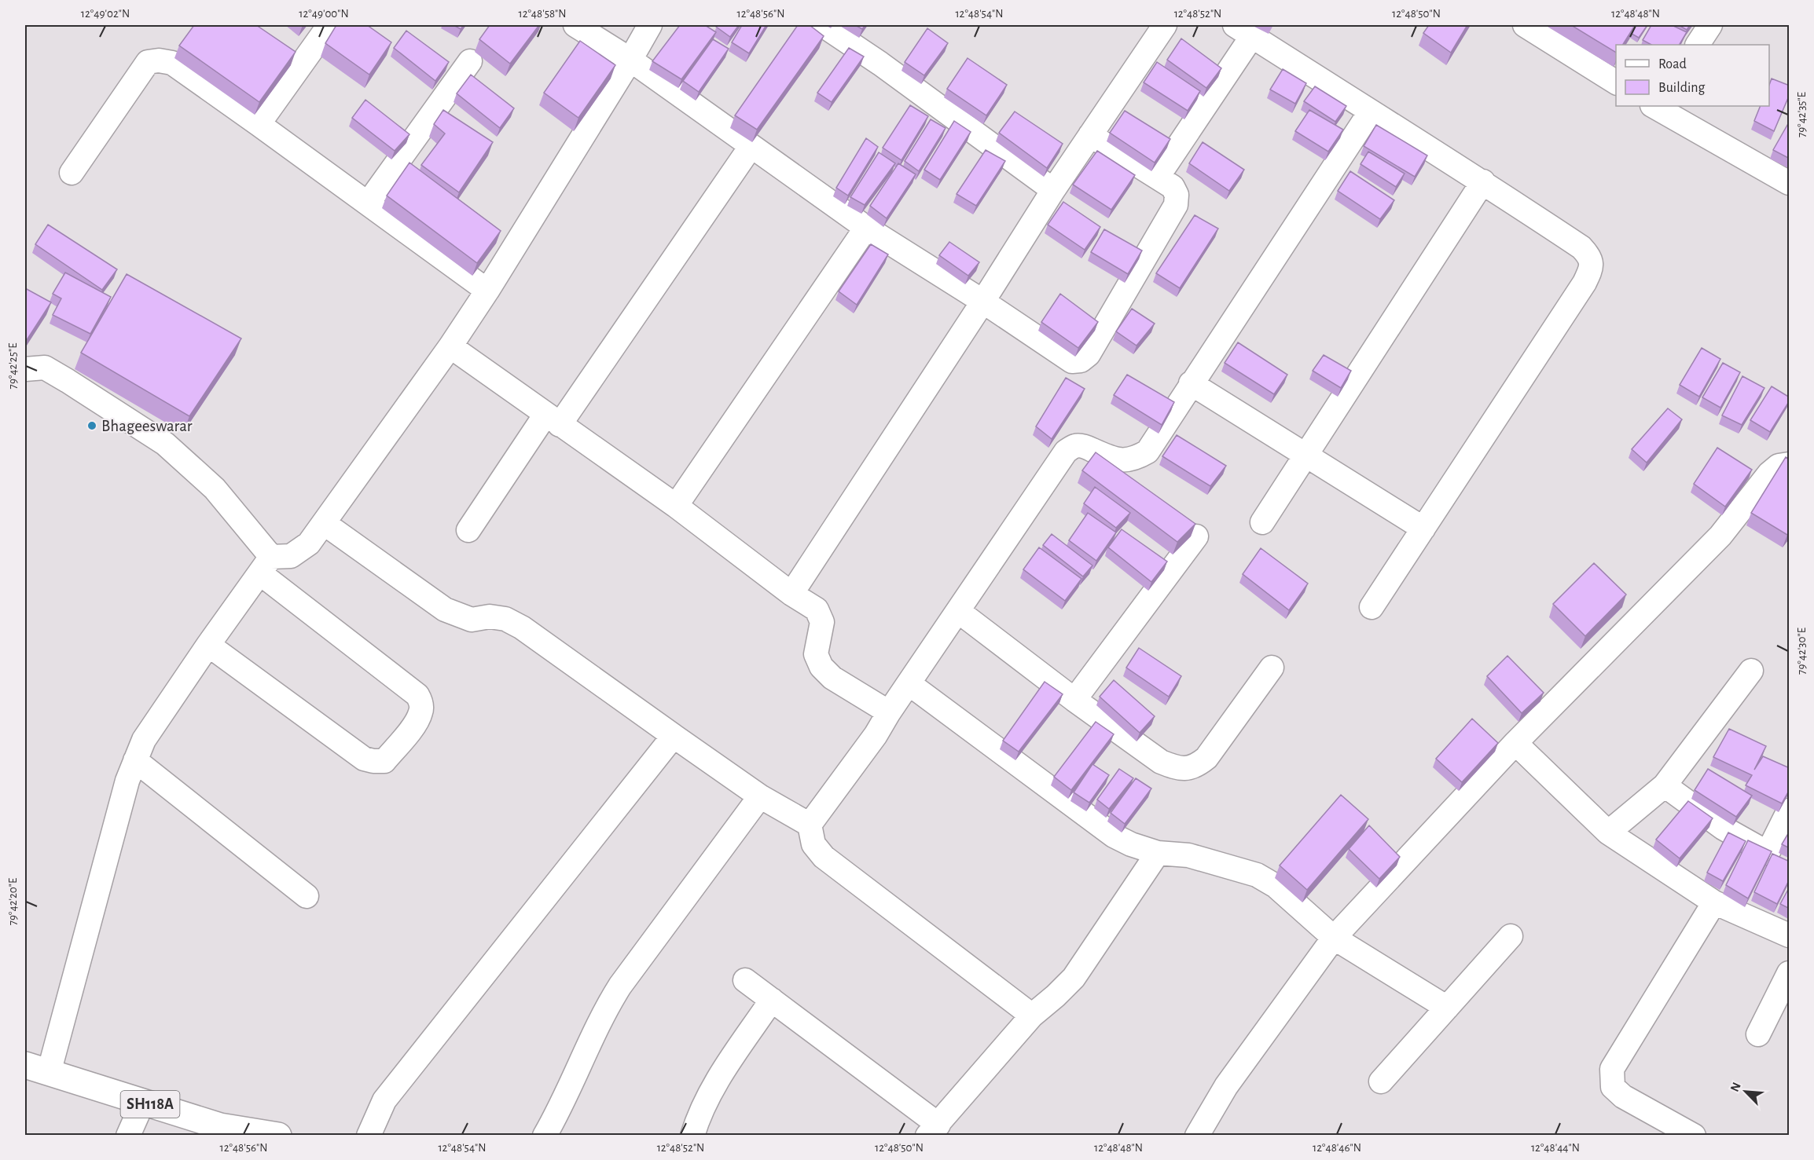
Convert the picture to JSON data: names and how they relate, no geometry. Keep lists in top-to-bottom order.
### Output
{
  "streets": {
    "main road": ["SH118A"]
  },
  "places": ["Bhageeswarar"],
  "legend": ["Road", "Building"],
  "north": "top left",
  "coordinates": [
    "12°49'02\"N",
    "12°49'00\"N",
    "12°48'58\"N",
    "12°48'56\"N",
    "12°48'54\"N",
    "12°48'52\"N",
    "12°48'50\"N",
    "12°48'48\"N",
    "79°42'35\"E",
    "79°42'25\"E",
    "79°42'30\"E",
    "79°42'20\"E",
    "12°48'46\"N",
    "12°48'44\"N"
  ]
}
